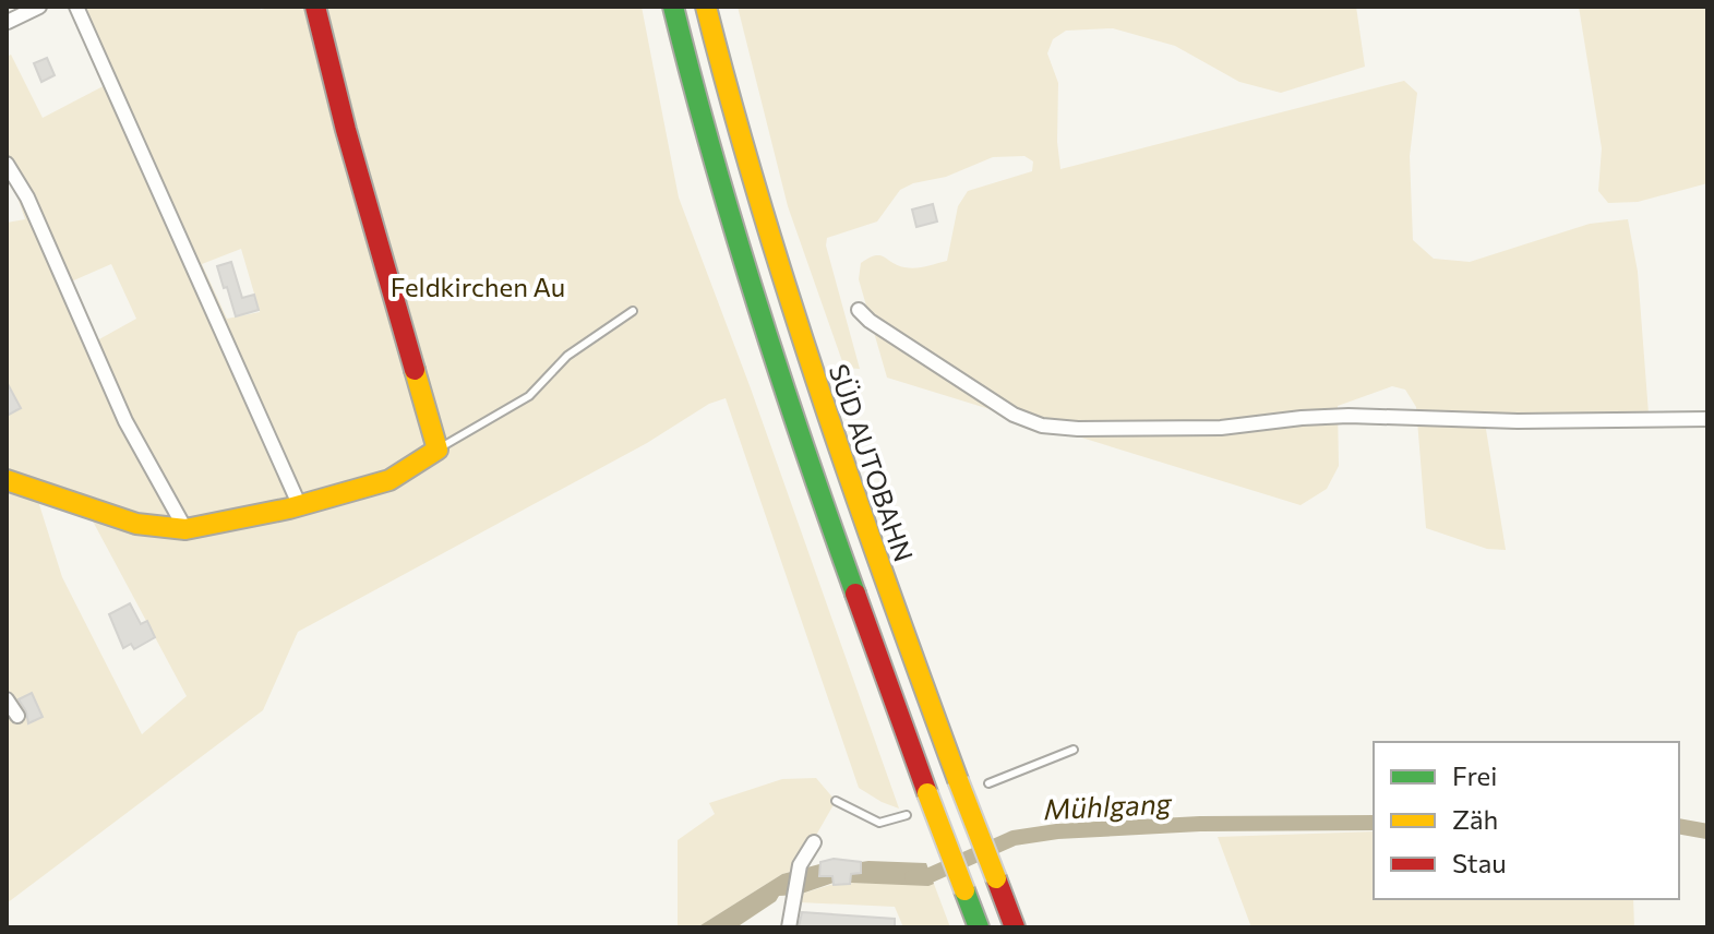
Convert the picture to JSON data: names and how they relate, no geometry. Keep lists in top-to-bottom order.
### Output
{
  "streets": {
    "main road": ["SÜD AUTOBAHN"]
  },
  "water": ["Mühlgang"],
  "parks": ["Feldkirchen Au"],
  "legend": ["Frei", "Zäh", "Stau"]
}
